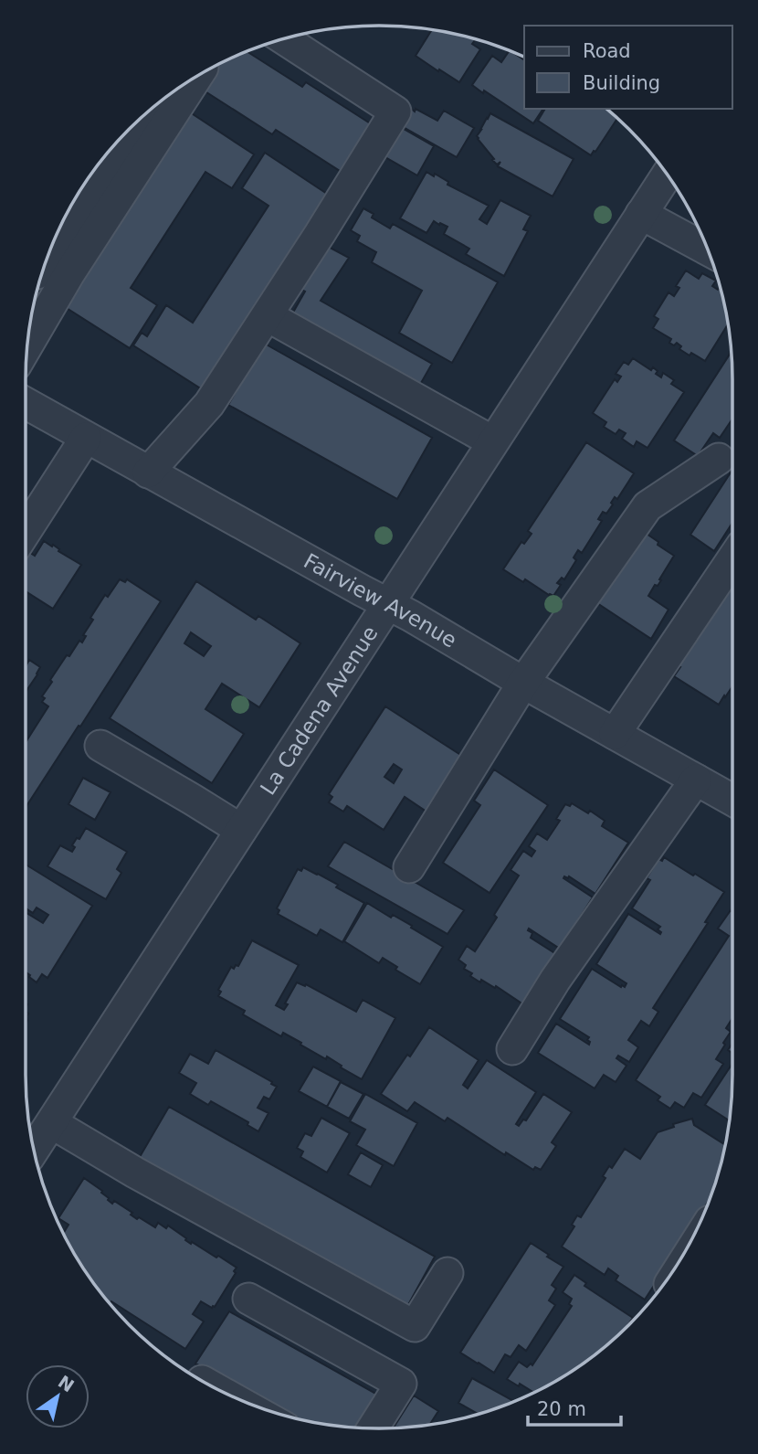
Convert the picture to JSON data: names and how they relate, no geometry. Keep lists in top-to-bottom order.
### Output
{
  "streets": {
    "street": ["Fairview Avenue", "La Cadena Avenue"]
  },
  "crossings": [
    ["Fairview Avenue", "La Cadena Avenue"]
  ],
  "legend": ["Road", "Building"],
  "scale_bar": "20 m",
  "north": "top right"
}
